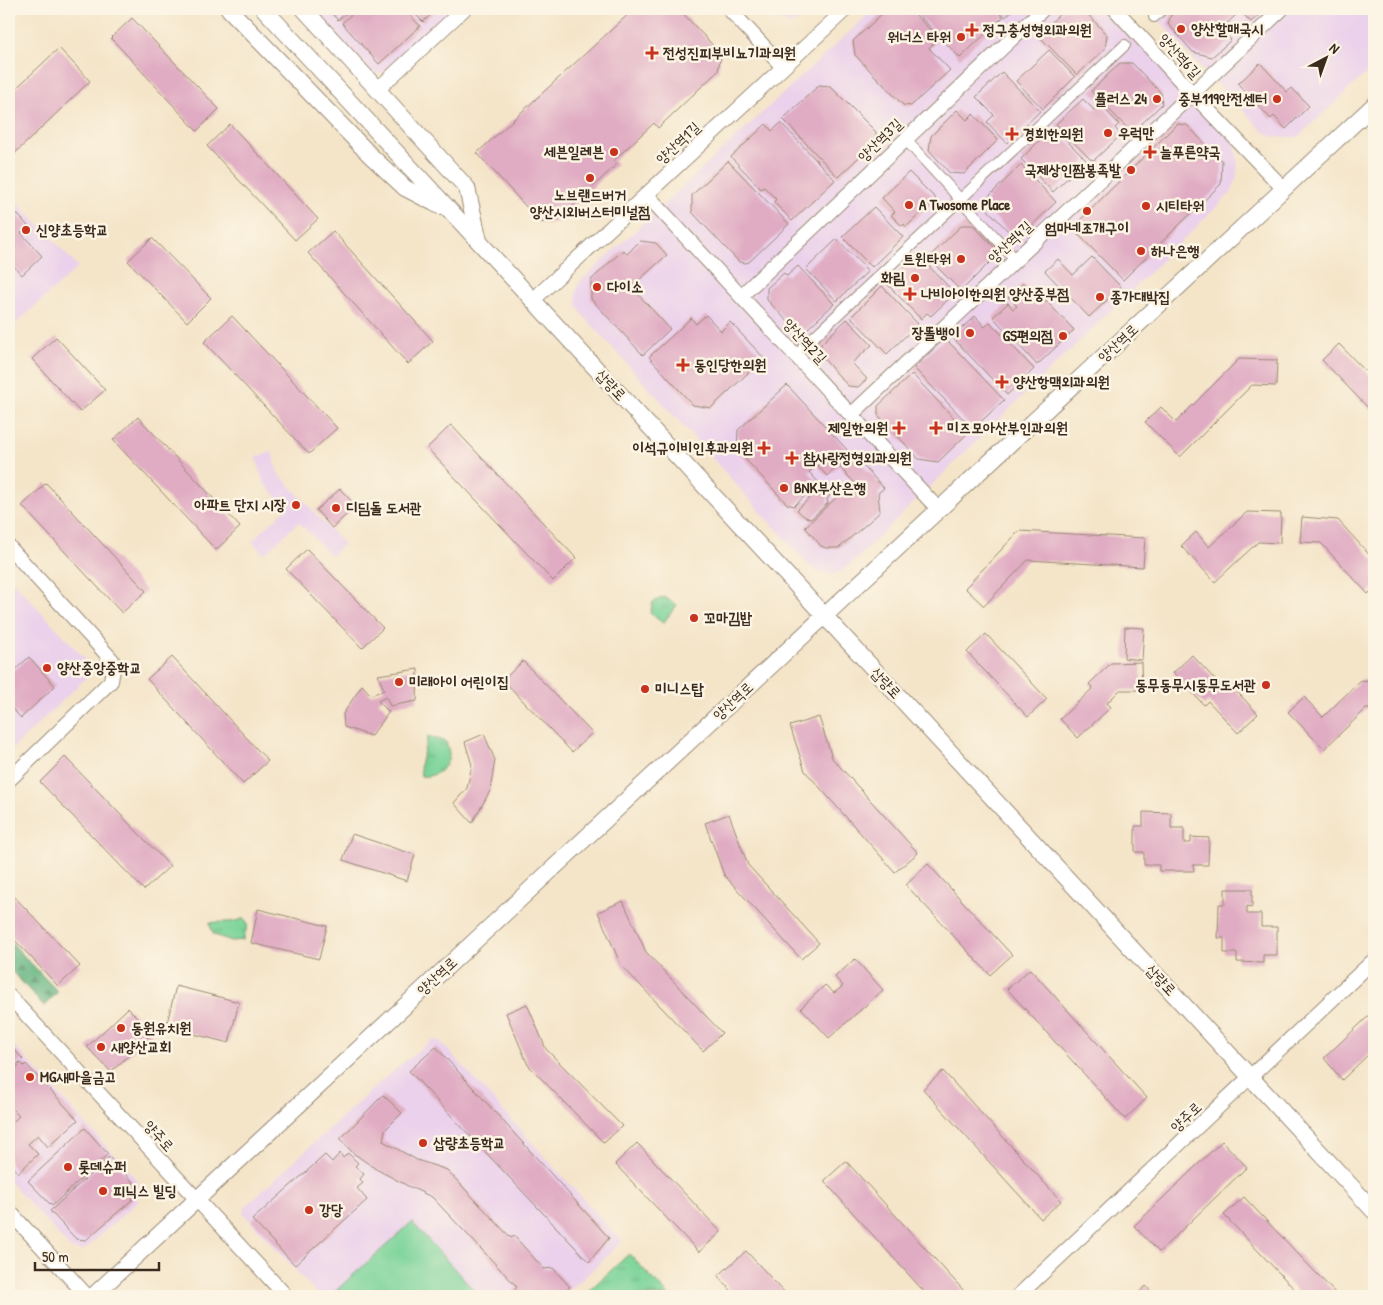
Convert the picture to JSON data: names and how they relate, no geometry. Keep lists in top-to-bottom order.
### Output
{
  "streets": {
    "street": [
      "양산역6길",
      "양산역3길",
      "양산역1길",
      "양산역4길",
      "양산역2길",
      "양산역로",
      "삽량로",
      "양주로"
    ]
  },
  "crossings": [
    ["양산역6길", "양산역4길"],
    ["양산역6길", "양산역로"],
    ["양산역3길", "양산역2길"],
    ["양산역1길", "양산역2길"],
    ["양산역1길", "삽량로"],
    ["양산역4길", "양산역2길"],
    ["양산역2길", "양산역로"],
    ["양산역로", "삽량로"],
    ["양산역로", "양주로"],
    ["삽량로", "양주로"]
  ],
  "places": {
    "other": [
      "양산할매국시",
      "워너스 타워",
      "플러스 24",
      "중부119안전센터",
      "우럭만",
      "세븐일레븐",
      "국제상인짬봉족발",
      "노브랜드버거 양산시외버스터미널점",
      "A Twosome Place",
      "시티타워",
      "엄마네조개구이",
      "신양초등학교",
      "하나은행",
      "트윈타워",
      "화림",
      "다이소",
      "종가대박집",
      "장똘뱅이",
      "GS편의점",
      "BNK부산은행",
      "아파트 단지 시장",
      "디딤돌 도서관",
      "꼬마김밥",
      "양산중앙중학교",
      "미래아이 어린이집",
      "동무동무시동무도서관",
      "미니스탑",
      "동원유치원",
      "새양산교회",
      "MG새마을금고",
      "삽량초등학교",
      "롯데슈퍼",
      "피닉스 빌딩",
      "강당"
    ],
    "health": [
      "정구충성형외과의원",
      "전성진피부비뇨기과의원",
      "경희한의원",
      "늘푸른약국",
      "나비아이한의원 양산중부점",
      "동인당한의원",
      "양산항맥외과의원",
      "제일한의원",
      "미즈모아산부인과의원",
      "이석규이비인후과의원",
      "참사랑정형외과의원"
    ]
  },
  "scale_bar": "50 m",
  "north": "top right"
}
